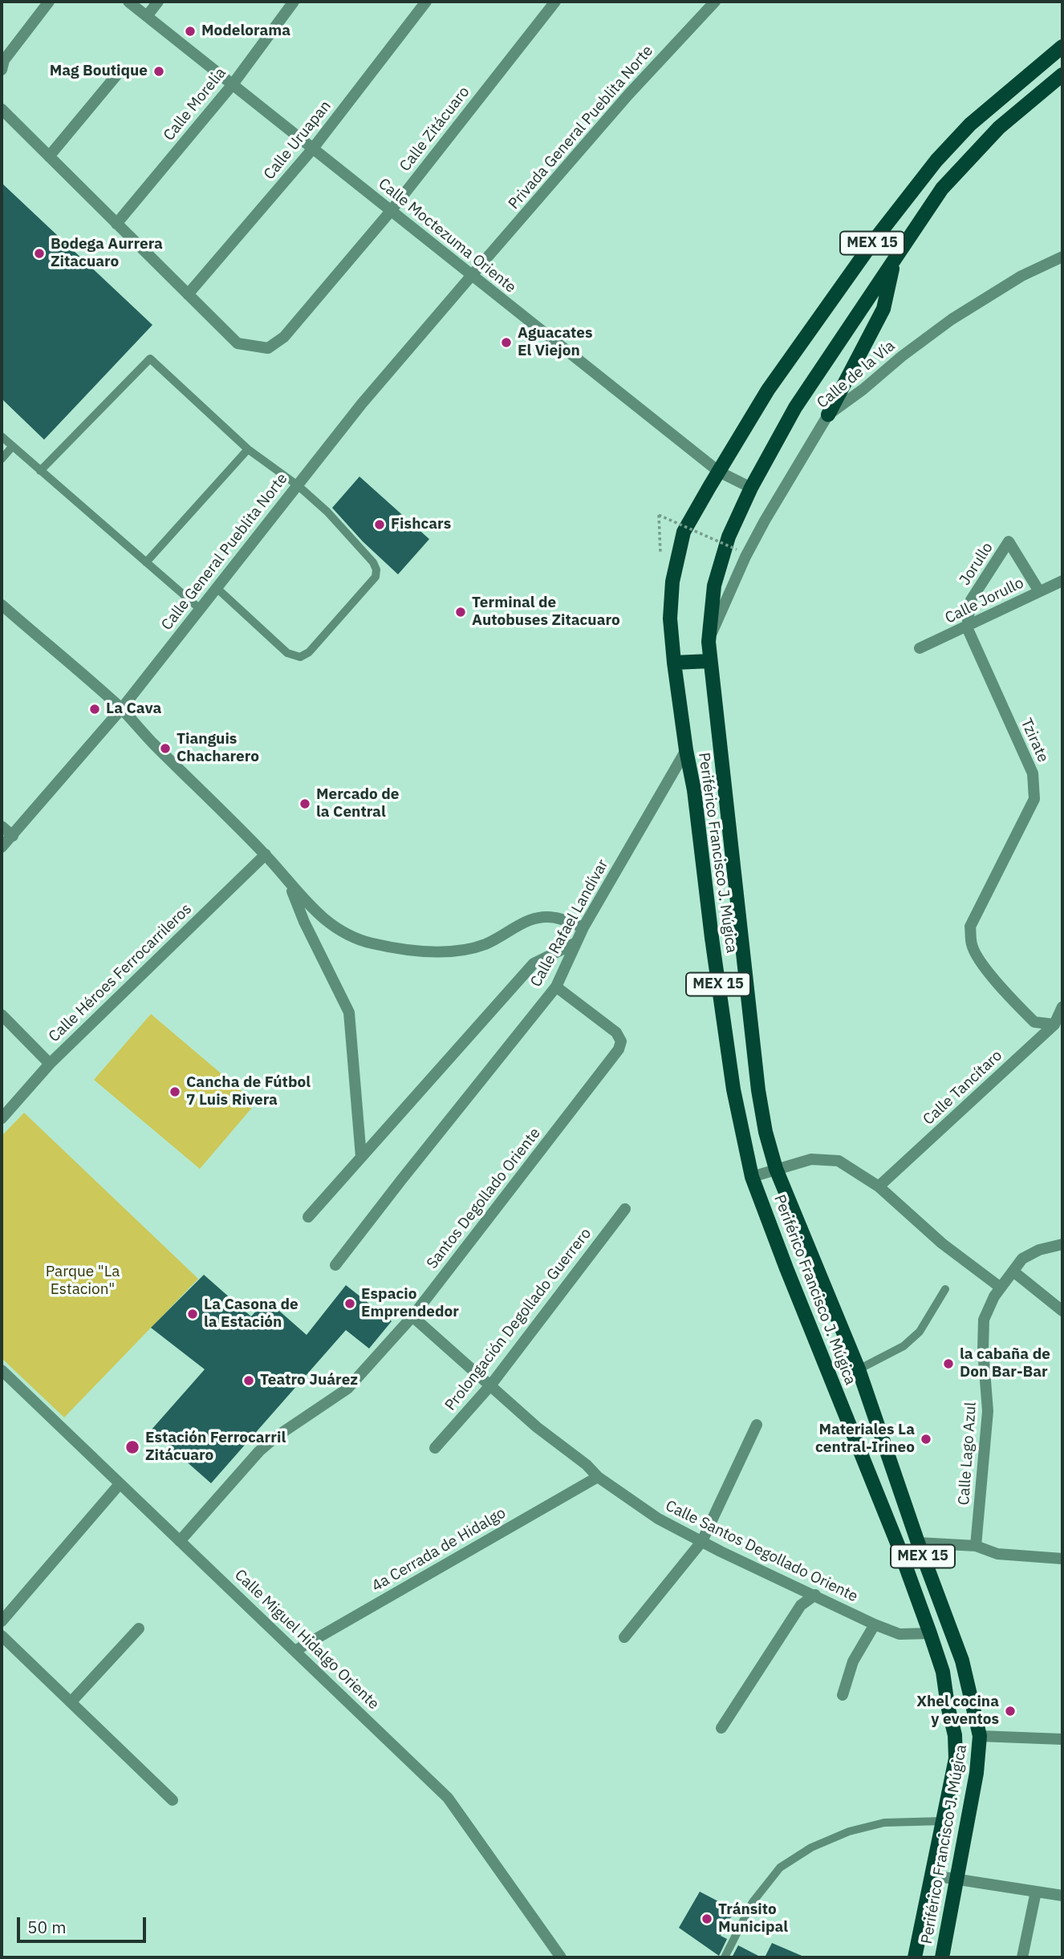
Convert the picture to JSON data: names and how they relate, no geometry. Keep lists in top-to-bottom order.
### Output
{
  "streets": {
    "main road": ["MEX 15", "Periférico Francisco J. Múgica"],
    "street": [
      "Calle Morelia",
      "Privada General Pueblita Norte",
      "Calle Zitácuaro",
      "Calle Uruapan",
      "Calle Moctezuma Oriente",
      "Calle de la Vía",
      "Calle General Pueblita Norte",
      "Jorullo",
      "Calle Jorullo",
      "Tzirate",
      "Calle Rafael Landívar",
      "Calle Héroes Ferrocarrileros",
      "Calle Tancítaro",
      "Santos Degollado Oriente",
      "Prolongación Degollado Guerrero",
      "Calle Lago Azul",
      "4a Cerrada de Hidalgo",
      "Calle Santos Degollado Oriente",
      "Calle Miguel Hidalgo Oriente"
    ]
  },
  "crossings": [
    ["Calle Morelia", "Calle Moctezuma Oriente"],
    ["Privada General Pueblita Norte", "Calle Moctezuma Oriente"],
    ["Privada General Pueblita Norte", "Calle General Pueblita Norte"],
    ["Calle Zitácuaro", "Calle Uruapan"],
    ["Calle Zitácuaro", "Calle Moctezuma Oriente"],
    ["Calle Uruapan", "Calle Moctezuma Oriente"],
    ["Calle Moctezuma Oriente", "Calle General Pueblita Norte"],
    ["Calle Moctezuma Oriente", "Periférico Francisco J. Múgica"],
    ["Calle de la Vía", "Periférico Francisco J. Múgica"],
    ["Jorullo", "Calle Jorullo"],
    ["Jorullo", "Tzirate"],
    ["Calle Jorullo", "Tzirate"],
    ["Tzirate", "Calle Tancítaro"],
    ["Periférico Francisco J. Múgica", "Calle Rafael Landívar"],
    ["Periférico Francisco J. Múgica", "Calle Santos Degollado Oriente"],
    ["Calle Rafael Landívar", "Santos Degollado Oriente"],
    ["Santos Degollado Oriente", "Calle Santos Degollado Oriente"],
    ["Santos Degollado Oriente", "Calle Miguel Hidalgo Oriente"],
    ["Prolongación Degollado Guerrero", "Calle Santos Degollado Oriente"],
    ["4a Cerrada de Hidalgo", "Calle Santos Degollado Oriente"],
    ["4a Cerrada de Hidalgo", "Calle Miguel Hidalgo Oriente"]
  ],
  "parks": ["Parque \"La Estacion\""],
  "places": [
    "Modelorama",
    "Mag Boutique",
    "Bodega Aurrera Zitacuaro",
    "Aguacates El Viejon",
    "Fishcars",
    "Terminal de Autobuses Zitacuaro",
    "La Cava",
    "Tianguis Chacharero",
    "Mercado de la Central",
    "Cancha de Fútbol 7 Luis Rivera",
    "Espacio Emprendedor",
    "La Casona de la Estación",
    "la cabaña de Don Bar-Bar",
    "Teatro Juárez",
    "Materiales La central-Irineo",
    "Estación Ferrocarril Zitácuaro",
    "Xhel cocina y eventos",
    "Tránsito Municipal"
  ],
  "scale_bar": "50 m"
}
